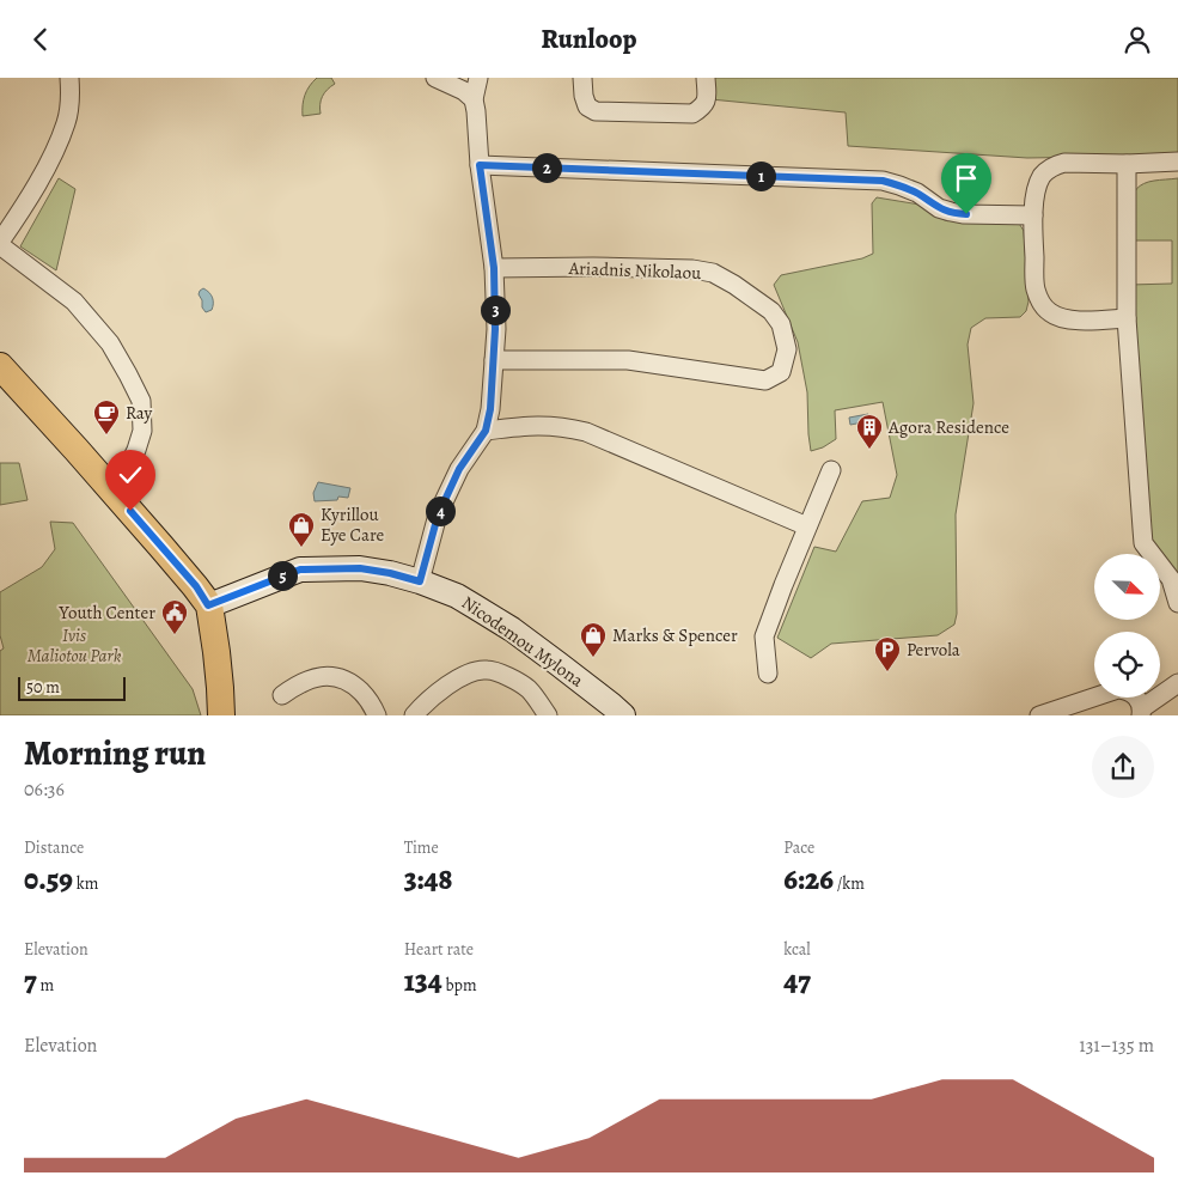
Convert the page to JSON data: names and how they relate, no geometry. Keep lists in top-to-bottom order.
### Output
{
  "streets": {
    "main road": ["Nicodemou Mylona"],
    "street": ["Ariadnis Nikolaou"]
  },
  "parks": ["Ivis Maliotou Park"],
  "places": {
    "cafe": ["Ray"],
    "building": ["Agora Residence"],
    "shop": ["Kyrillou Eye Care", "Marks & Spencer"],
    "public building": ["Youth Center"],
    "parking": ["Pervola"]
  },
  "scale_bar": "50 m",
  "north": "bottom right",
  "page": {
    "header": "Runloop",
    "pins": [
      "2",
      "1",
      "3",
      "4",
      "5"
    ],
    "scale": "50 m",
    "heading": ["Morning run", "06:36"],
    "stats": [
      ["Distance", "0.59 km"],
      ["Time", "3:48"],
      ["Pace", "6:26 /km"],
      ["Elevation", "7 m"],
      ["Heart rate", "134 bpm"],
      ["kcal", "47"]
    ],
    "chart": ["Elevation", "131–135 m"]
  }
}
